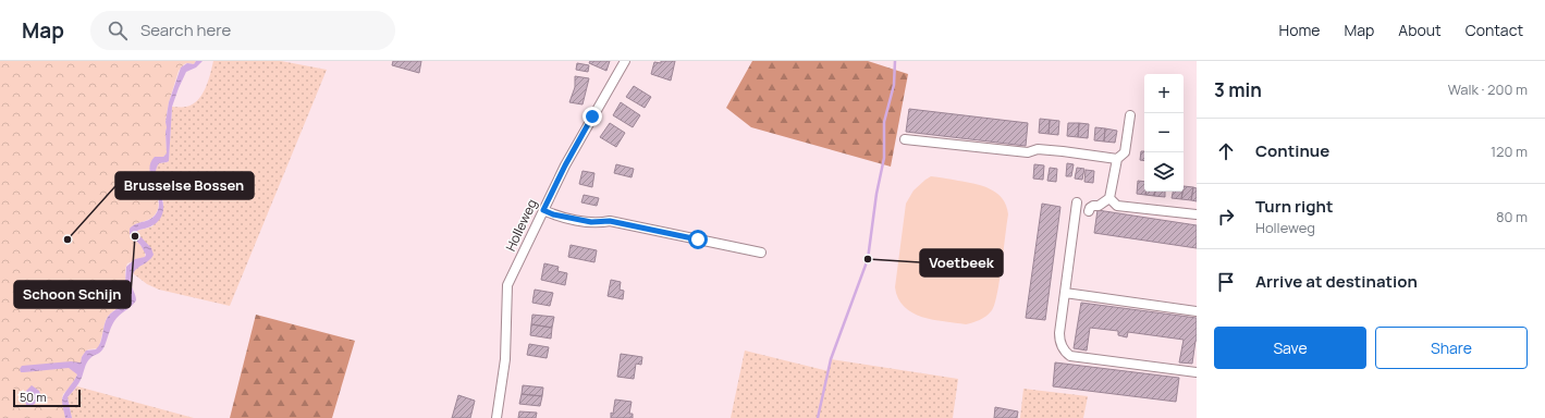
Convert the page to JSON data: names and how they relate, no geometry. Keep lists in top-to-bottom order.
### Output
{
  "streets": {
    "street": ["Holleweg"]
  },
  "places": ["Schoon Schijn", "Brusselse Bossen", "Voetbeek"],
  "scale_bar": "50 m",
  "page": {
    "header": "Map",
    "search": "Search here",
    "nav": [
      "Home",
      "Map",
      "About",
      "Contact"
    ],
    "heading": ["3 min", "Walk · 200 m"],
    "map_buttons": ["+", "−"],
    "list": [
      ["Continue", "120 m"],
      ["Turn right", "Holleweg", "80 m"],
      "Arrive at destination"
    ],
    "buttons": ["Save", "Share"],
    "scale": "50 m"
  }
}
